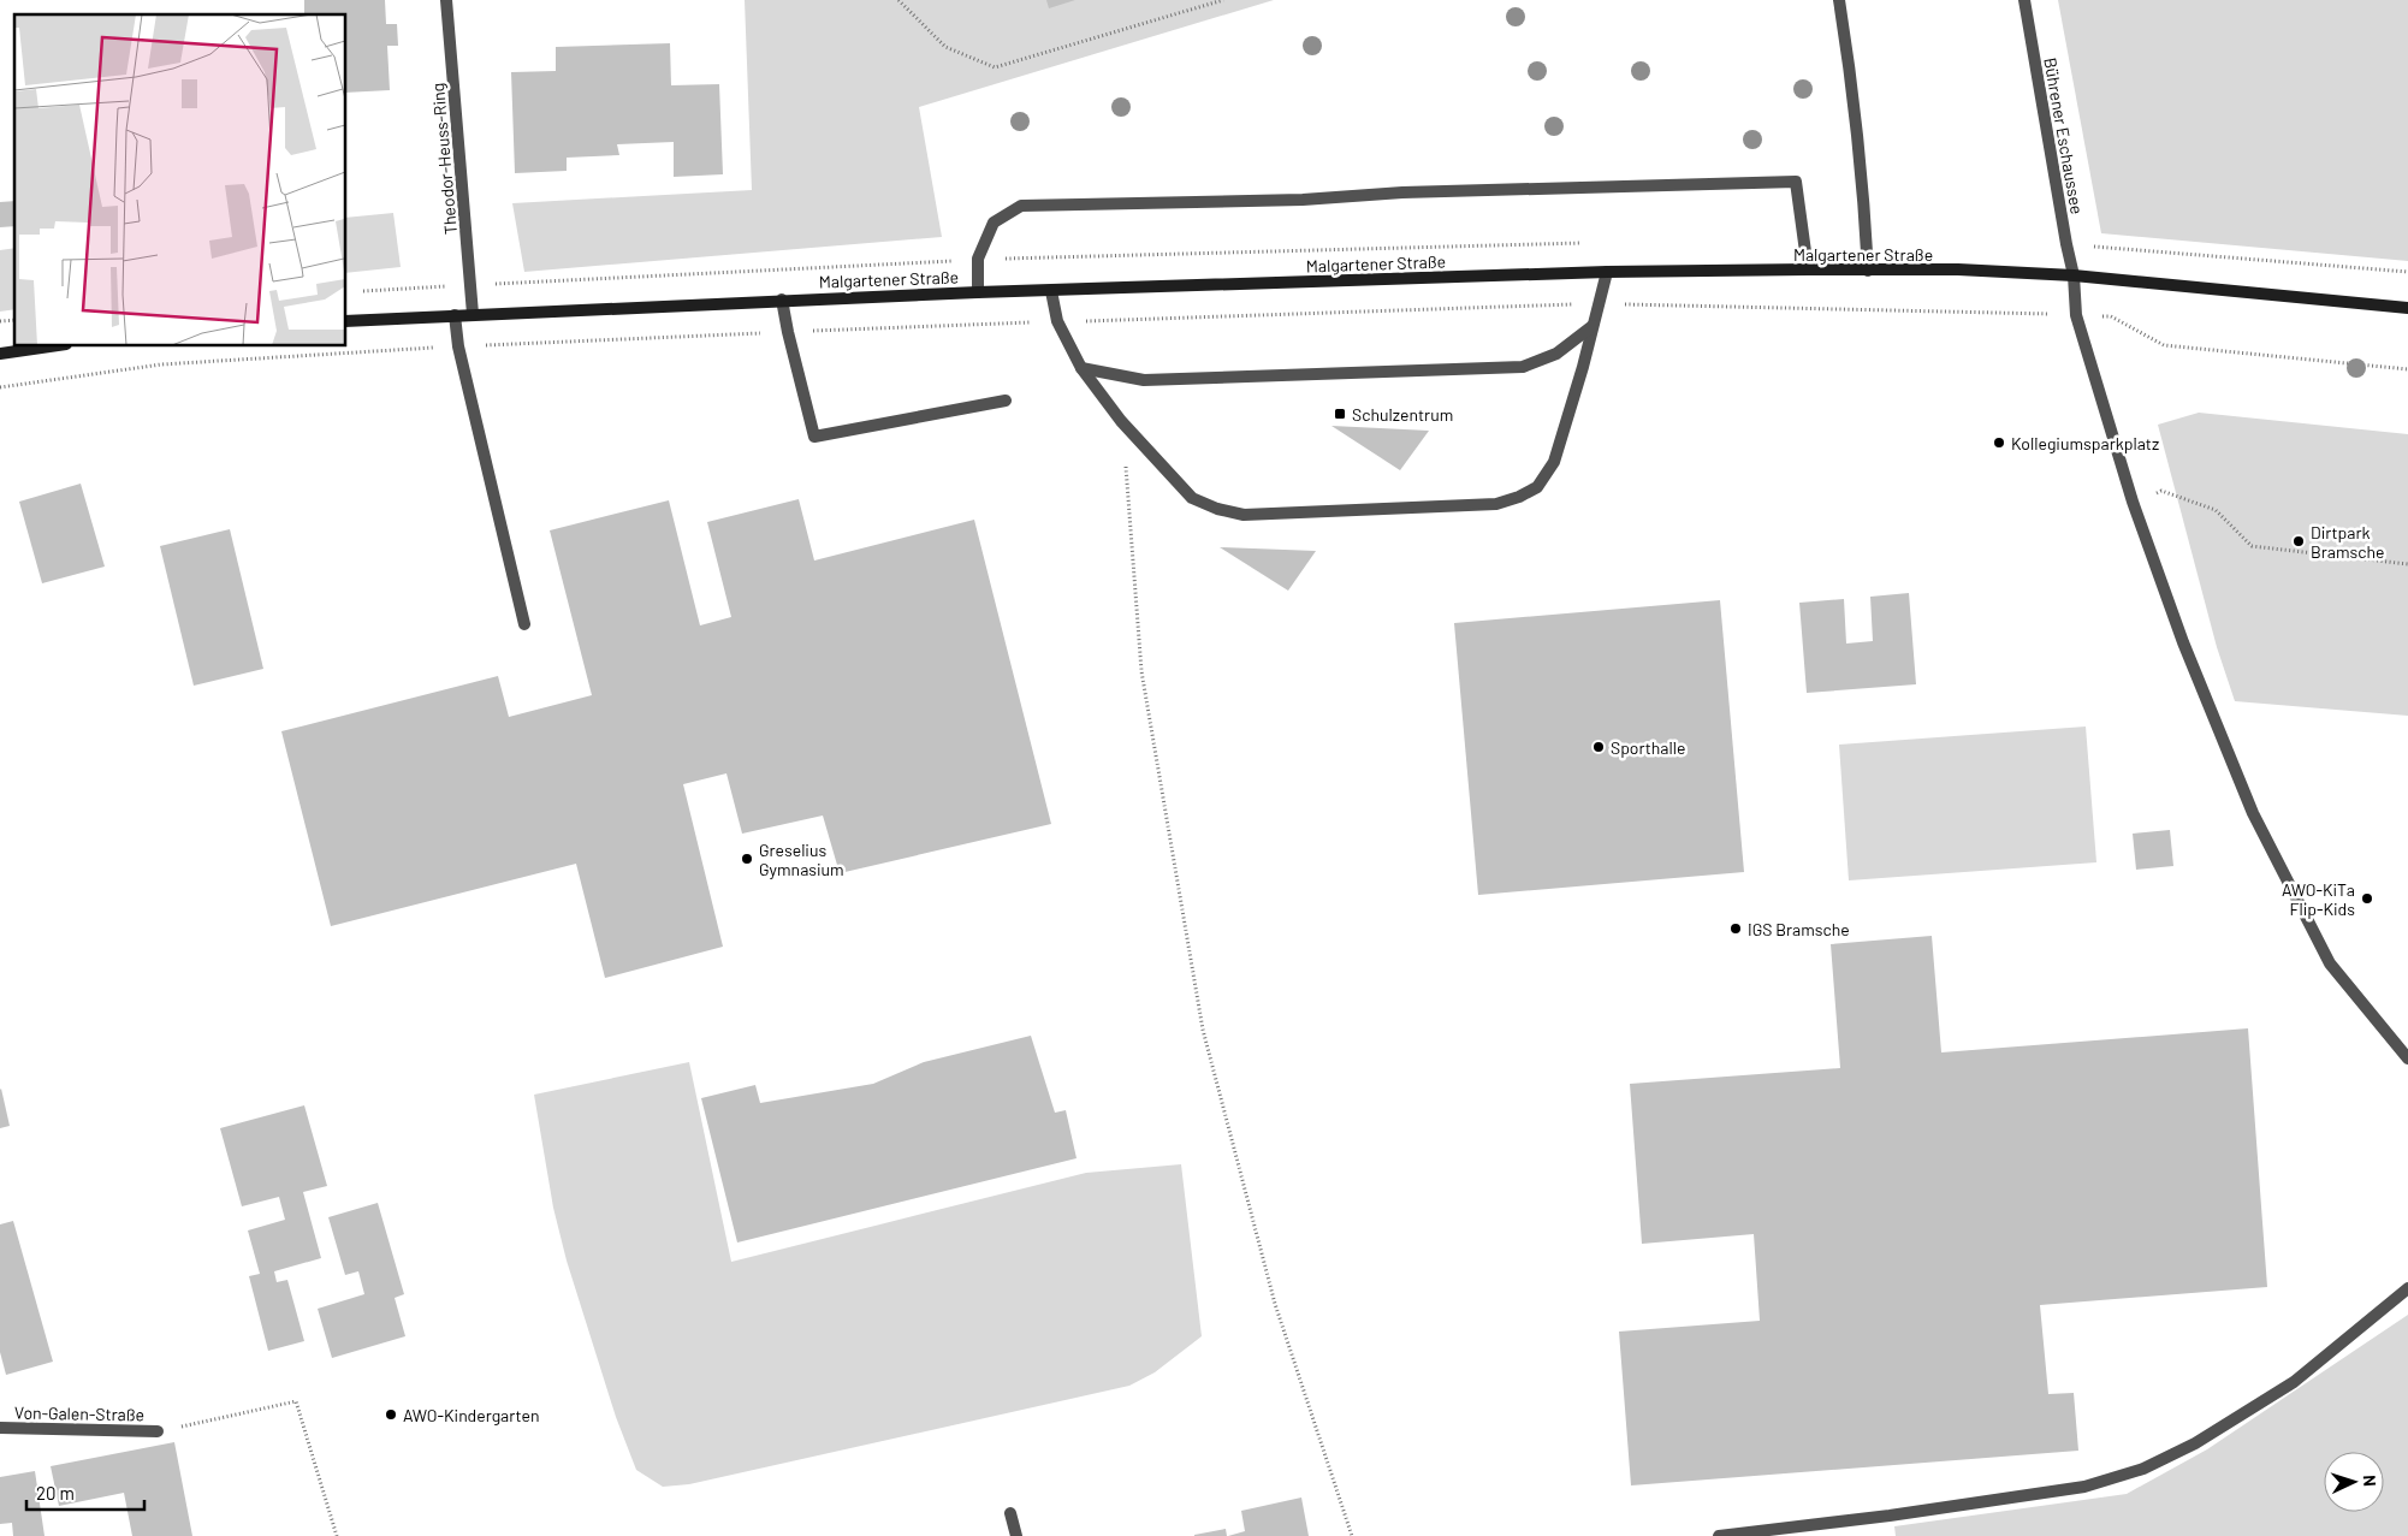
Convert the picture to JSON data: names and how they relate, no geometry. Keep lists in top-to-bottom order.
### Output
{
  "streets": {
    "street": [
      "Bührener Eschaussee",
      "Theodor-Heuss-Ring",
      "Malgartener Straße",
      "Von-Galen-Straße"
    ]
  },
  "crossings": [
    ["Bührener Eschaussee", "Malgartener Straße"],
    ["Theodor-Heuss-Ring", "Malgartener Straße"]
  ],
  "places": {
    "transit": ["Schulzentrum"],
    "other": [
      "Kollegiumsparkplatz",
      "Dirtpark Bramsche",
      "Sporthalle",
      "Greselius Gymnasium",
      "AWO-KiTa Flip-Kids",
      "IGS Bramsche",
      "AWO-Kindergarten"
    ]
  },
  "scale_bar": "20 m",
  "north": "right"
}
